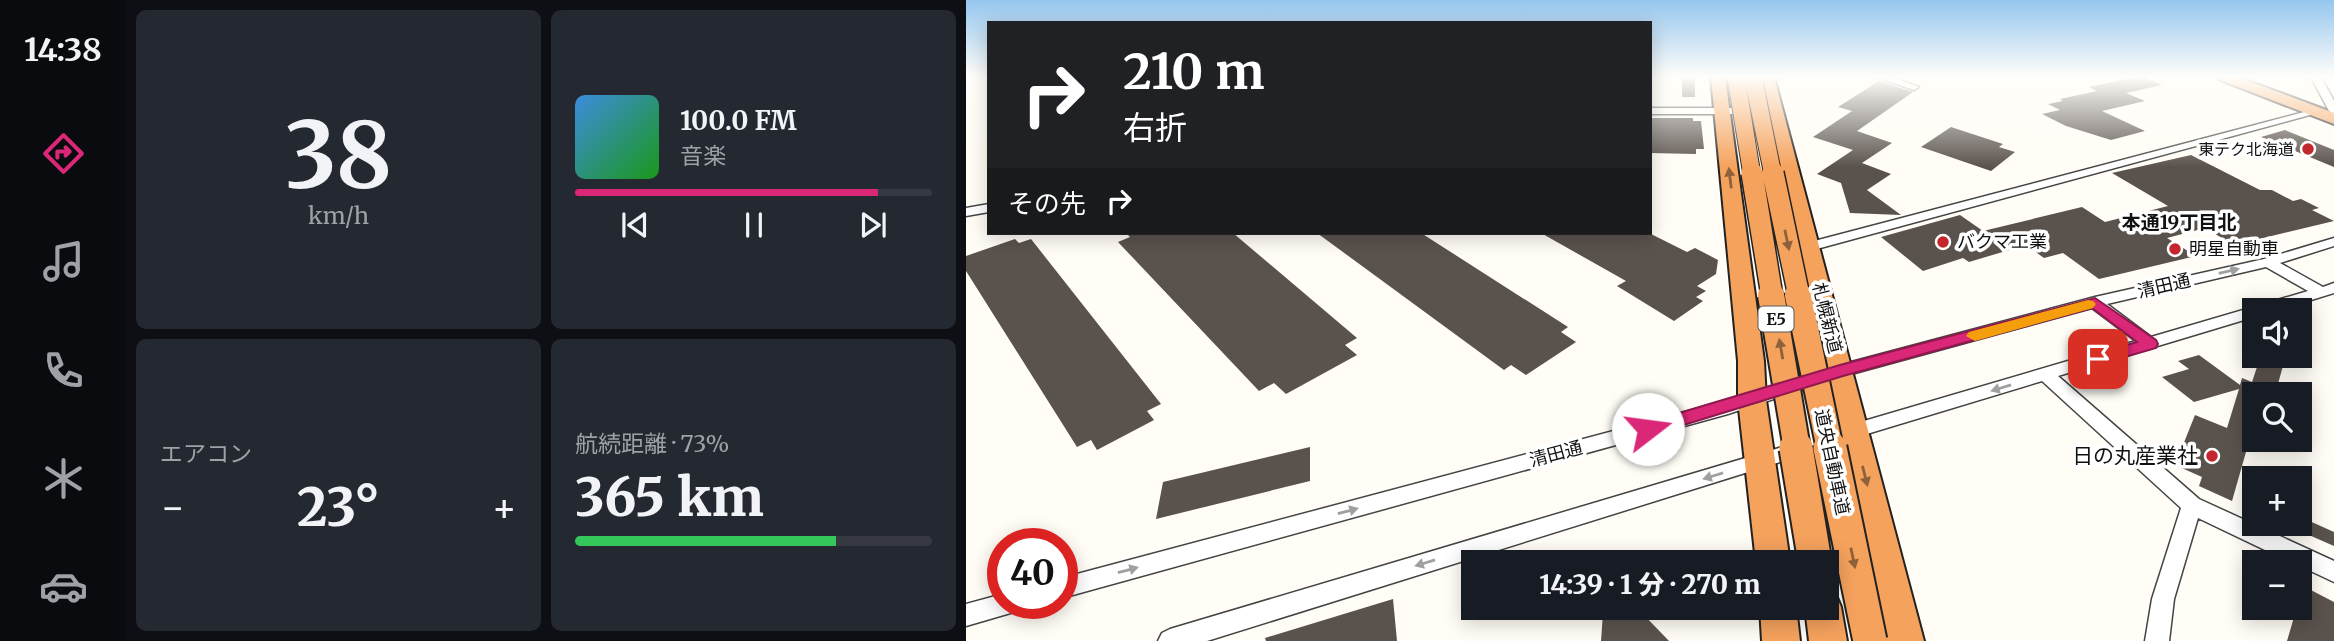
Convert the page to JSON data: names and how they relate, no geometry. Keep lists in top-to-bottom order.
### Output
{
  "streets": {
    "highway": ["札幌新道", "E5", "道央自動車道"],
    "street": ["清田通"]
  },
  "crossings": [
    ["清田通", "札幌新道"]
  ],
  "districts": ["本通19丁目北"],
  "places": [
    "東テク北海道",
    "バクマ工業",
    "明星自動車",
    "日の丸産業社"
  ],
  "page": {
    "tabs": "14:38",
    "tile": [
      ["38", "km/h"],
      "エアコン",
      ["航続距離 · 73%", "365 km"]
    ],
    "turn": ["210 m", "右折"],
    "song": ["100.0 FM", "音楽"],
    "then": "その先",
    "map_buttons": ["+", "−"],
    "heat": ["−", "23°", "+"],
    "limit": "40",
    "trip": "14:39 · 1 分 · 270 m"
  }
}
